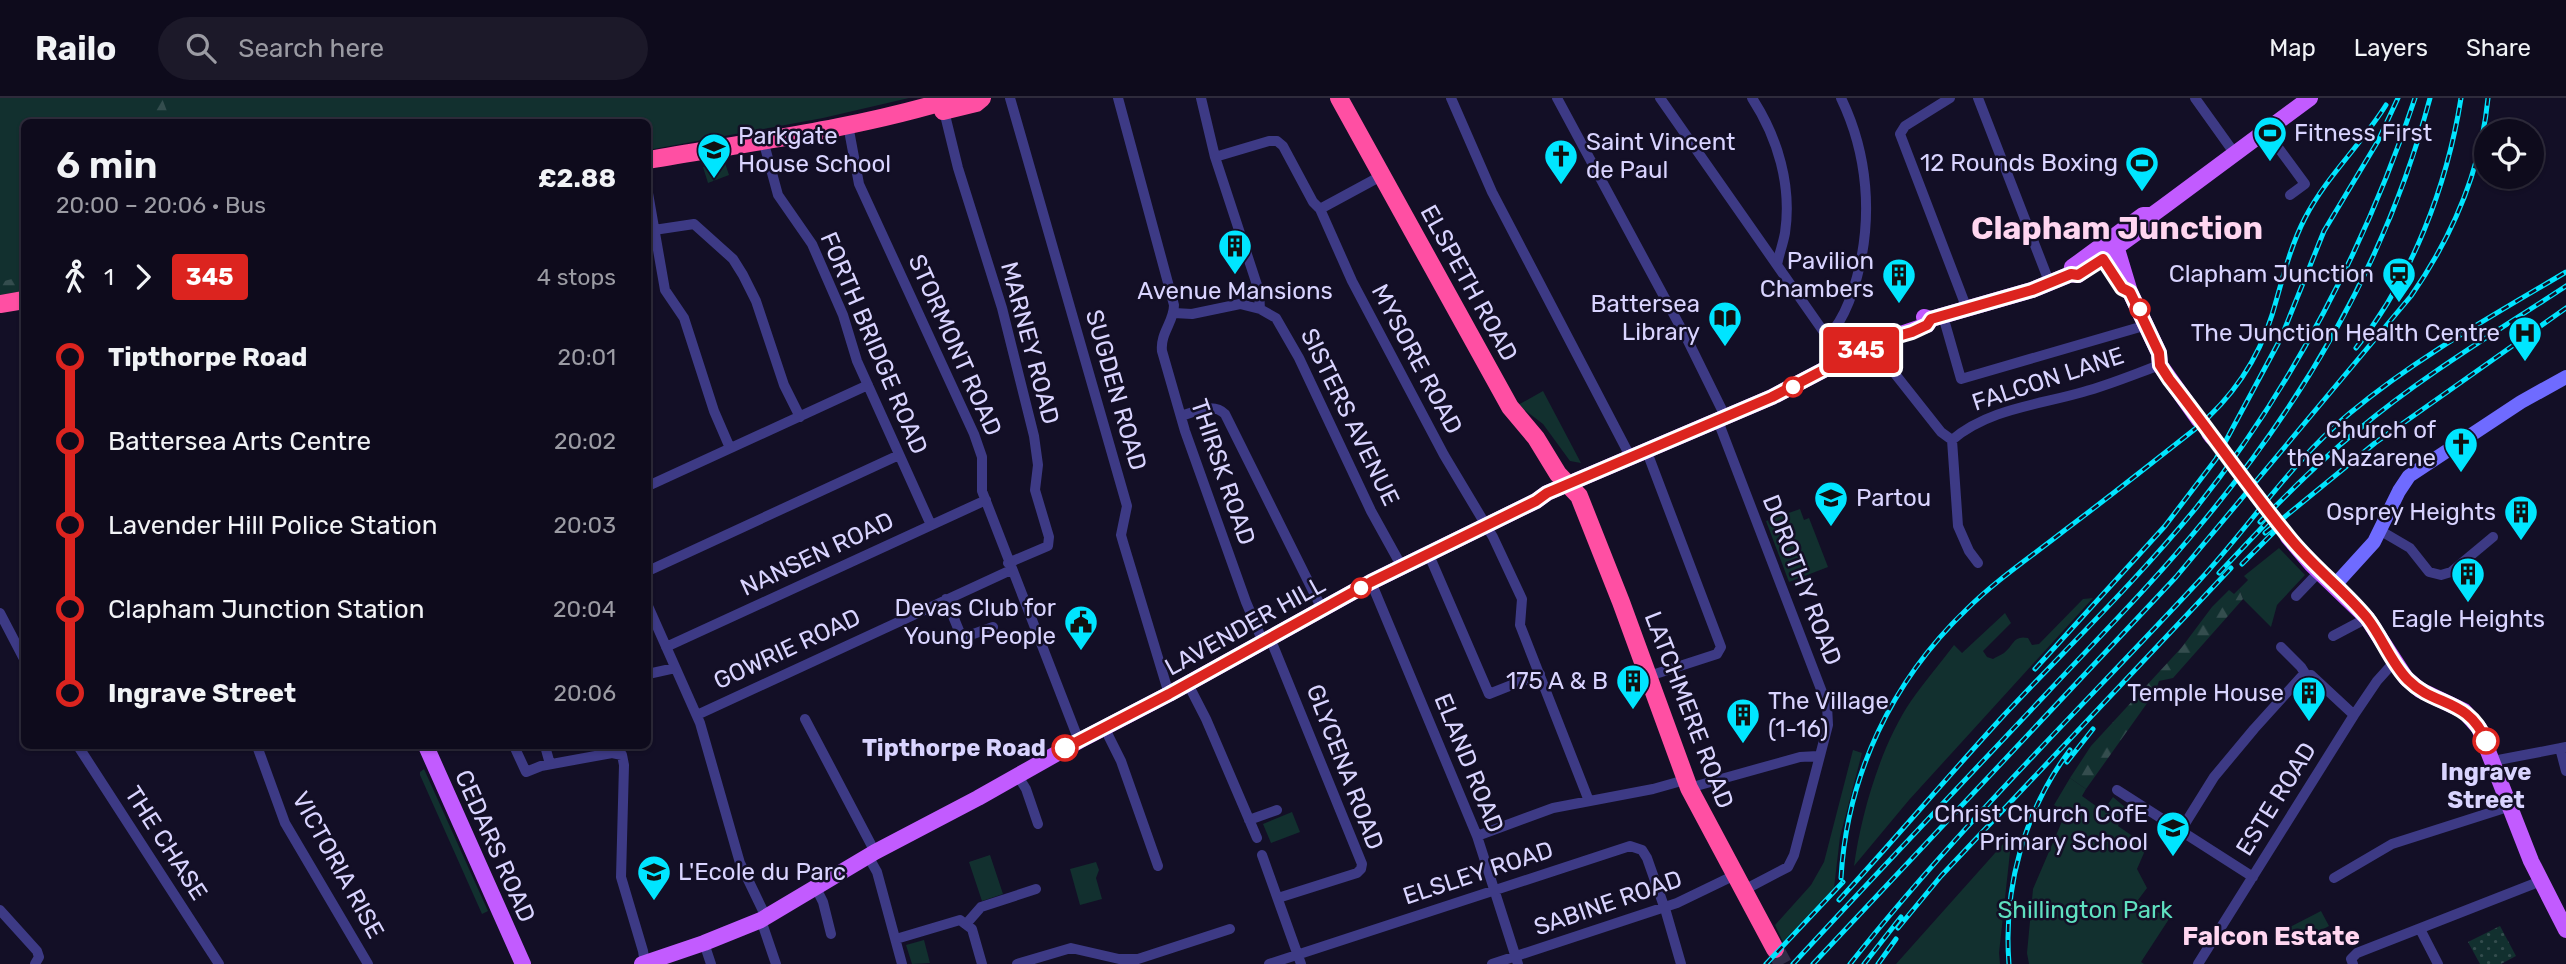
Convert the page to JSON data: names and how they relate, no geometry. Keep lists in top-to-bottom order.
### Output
{
  "streets": {
    "highway": ["ELSPETH ROAD", "LATCHMERE ROAD"],
    "main road": ["LAVENDER HILL", "CEDARS ROAD"],
    "street": [
      "FORTH BRIDGE ROAD",
      "MARNEY ROAD",
      "STORMONT ROAD",
      "MYSORE ROAD",
      "FALCON LANE",
      "SUGDEN ROAD",
      "SISTERS AVENUE",
      "THIRSK ROAD",
      "NANSEN ROAD",
      "DOROTHY ROAD",
      "GOWRIE ROAD",
      "ELAND ROAD",
      "GLYCENA ROAD",
      "ESTE ROAD",
      "THE CHASE",
      "VICTORIA RISE",
      "ELSLEY ROAD",
      "SABINE ROAD"
    ]
  },
  "crossings": [
    ["ELSPETH ROAD", "LAVENDER HILL"],
    ["ELSPETH ROAD", "LATCHMERE ROAD"],
    ["FORTH BRIDGE ROAD", "NANSEN ROAD"],
    ["MARNEY ROAD", "STORMONT ROAD"],
    ["MARNEY ROAD", "GOWRIE ROAD"],
    ["STORMONT ROAD", "NANSEN ROAD"],
    ["STORMONT ROAD", "LAVENDER HILL"],
    ["STORMONT ROAD", "GOWRIE ROAD"],
    ["MYSORE ROAD", "LAVENDER HILL"],
    ["FALCON LANE", "LAVENDER HILL"],
    ["SUGDEN ROAD", "LAVENDER HILL"],
    ["SISTERS AVENUE", "LAVENDER HILL"],
    ["THIRSK ROAD", "LAVENDER HILL"],
    ["THIRSK ROAD", "GLYCENA ROAD"],
    ["DOROTHY ROAD", "LAVENDER HILL"],
    ["DOROTHY ROAD", "LATCHMERE ROAD"],
    ["DOROTHY ROAD", "SABINE ROAD"],
    ["LAVENDER HILL", "LATCHMERE ROAD"],
    ["LAVENDER HILL", "ELAND ROAD"],
    ["LAVENDER HILL", "GLYCENA ROAD"],
    ["LATCHMERE ROAD", "SABINE ROAD"],
    ["ELAND ROAD", "ELSLEY ROAD"],
    ["ELAND ROAD", "SABINE ROAD"],
    ["ELSLEY ROAD", "SABINE ROAD"]
  ],
  "districts": ["Clapham Junction", "Falcon Estate"],
  "parks": ["Shillington Park"],
  "places": {
    "sports": ["Fitness First", "12 Rounds Boxing"],
    "school or university": [
      "Parkgate House School",
      "Partou",
      "Christ Church CofE Primary School",
      "L'Ecole du Parc"
    ],
    "church": ["Saint Vincent de Paul", "Church of the Nazarene"],
    "building": [
      "Avenue Mansions",
      "Pavilion Chambers",
      "Osprey Heights",
      "Eagle Heights",
      "175 A & B",
      "Temple House",
      "The Village (1-16)"
    ],
    "station": ["Clapham Junction"],
    "library": ["Battersea Library"],
    "hospital": ["The Junction Health Centre"],
    "public building": ["Devas Club for Young People"],
    "other": ["Ingrave Street", "Tipthorpe Road"]
  },
  "lines": ["bus line 345"],
  "page": {
    "header": "Railo",
    "search": "Search here",
    "nav": ["Map", "Layers", "Share"],
    "on_map": "345",
    "heading": ["6 min", "20:00 – 20:06 · Bus", "£2.88"],
    "legs": ["1", "345", "4 stops"],
    "list": [
      {
        "name": "Tipthorpe Road",
        "value": "20:01"
      },
      {
        "name": "Battersea Arts Centre",
        "value": "20:02"
      },
      {
        "name": "Lavender Hill Police Station",
        "value": "20:03"
      },
      {
        "name": "Clapham Junction Station",
        "value": "20:04"
      },
      {
        "name": "Ingrave Street",
        "value": "20:06"
      }
    ]
  }
}
